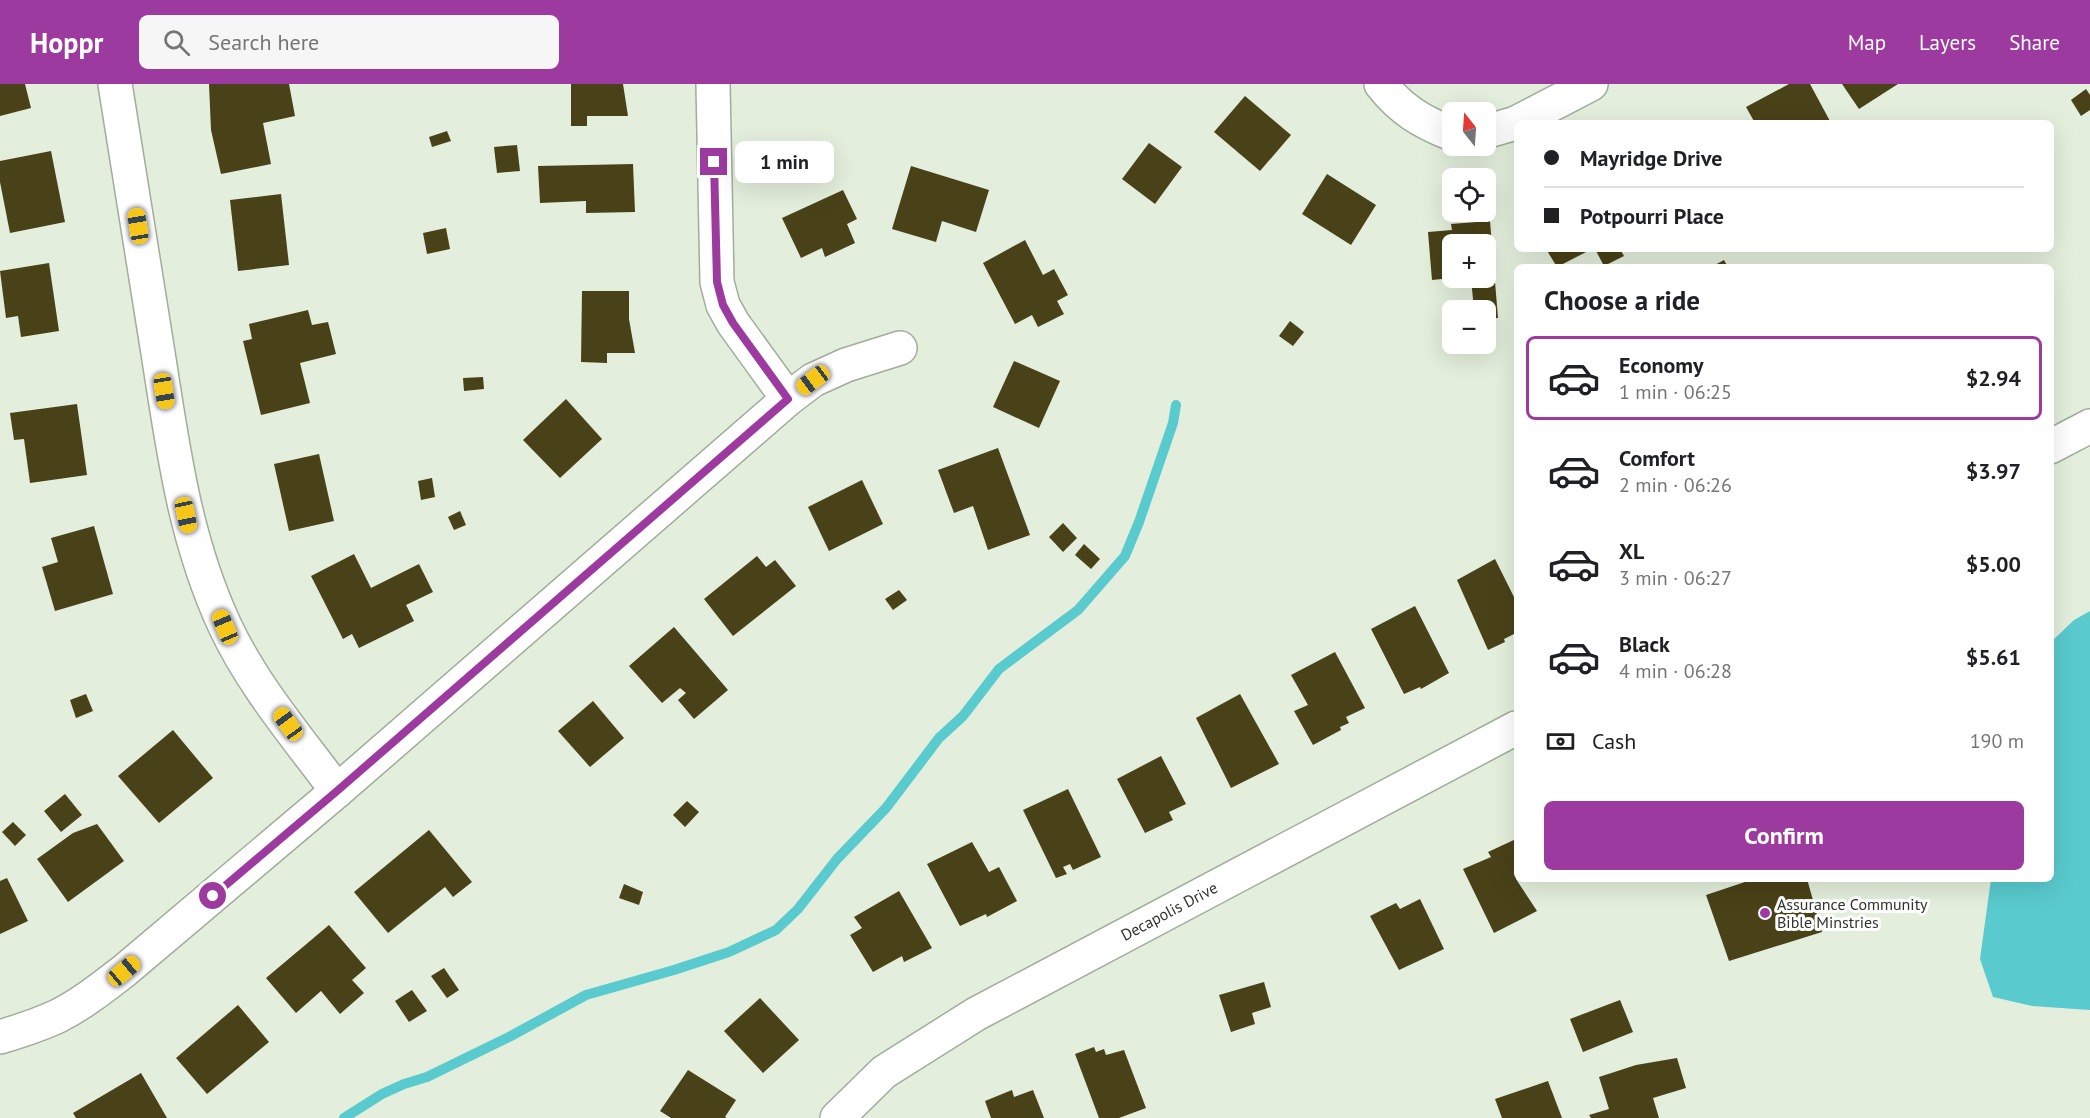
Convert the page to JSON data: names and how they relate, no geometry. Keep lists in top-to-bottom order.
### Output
{
  "streets": {
    "street": ["Decapolis Drive"]
  },
  "places": ["Assurance Community Bible Minstries"],
  "north": "top",
  "page": {
    "header": "Hoppr",
    "search": "Search here",
    "nav": ["Map", "Layers", "Share"],
    "map_buttons": ["+", "−"],
    "banner": ["Mayridge Drive", "Potpourri Place"],
    "bubble": "1 min",
    "heading": "Choose a ride",
    "list": [
      {
        "name": "Economy",
        "note": "1 min · 06:25",
        "value": "$2.94"
      },
      {
        "name": "Comfort",
        "note": "2 min · 06:26",
        "value": "$3.97"
      },
      {
        "name": "XL",
        "note": "3 min · 06:27",
        "value": "$5.00"
      },
      {
        "name": "Black",
        "note": "4 min · 06:28",
        "value": "$5.61"
      }
    ],
    "pay": ["Cash", "190 m"],
    "buttons": "Confirm"
  }
}
